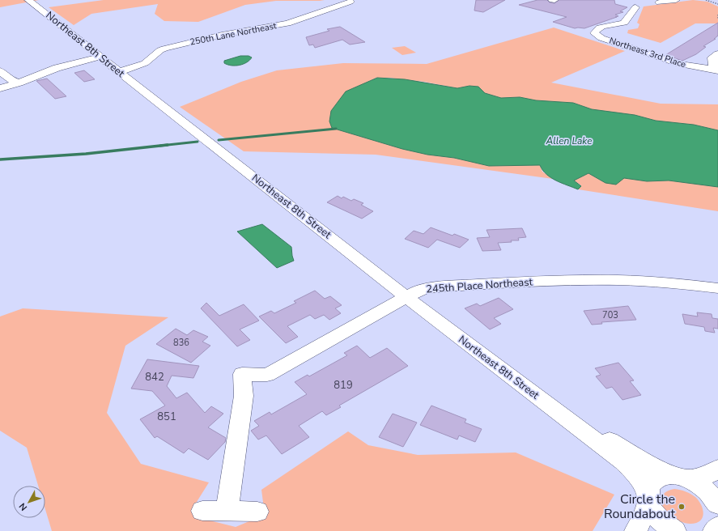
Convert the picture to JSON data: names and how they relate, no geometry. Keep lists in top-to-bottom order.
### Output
{
  "streets": {
    "street": [
      "250th Lane Northeast",
      "Northeast 8th Street",
      "Northeast 3rd Place",
      "245th Place Northeast"
    ]
  },
  "crossings": [
    ["250th Lane Northeast", "Northeast 8th Street"],
    ["Northeast 8th Street", "245th Place Northeast"]
  ],
  "water": ["Allen Lake"],
  "places": ["Circle the Roundabout"],
  "house_numbers": [
    "703",
    "836",
    "842",
    "819",
    "851"
  ],
  "north": "bottom left"
}
